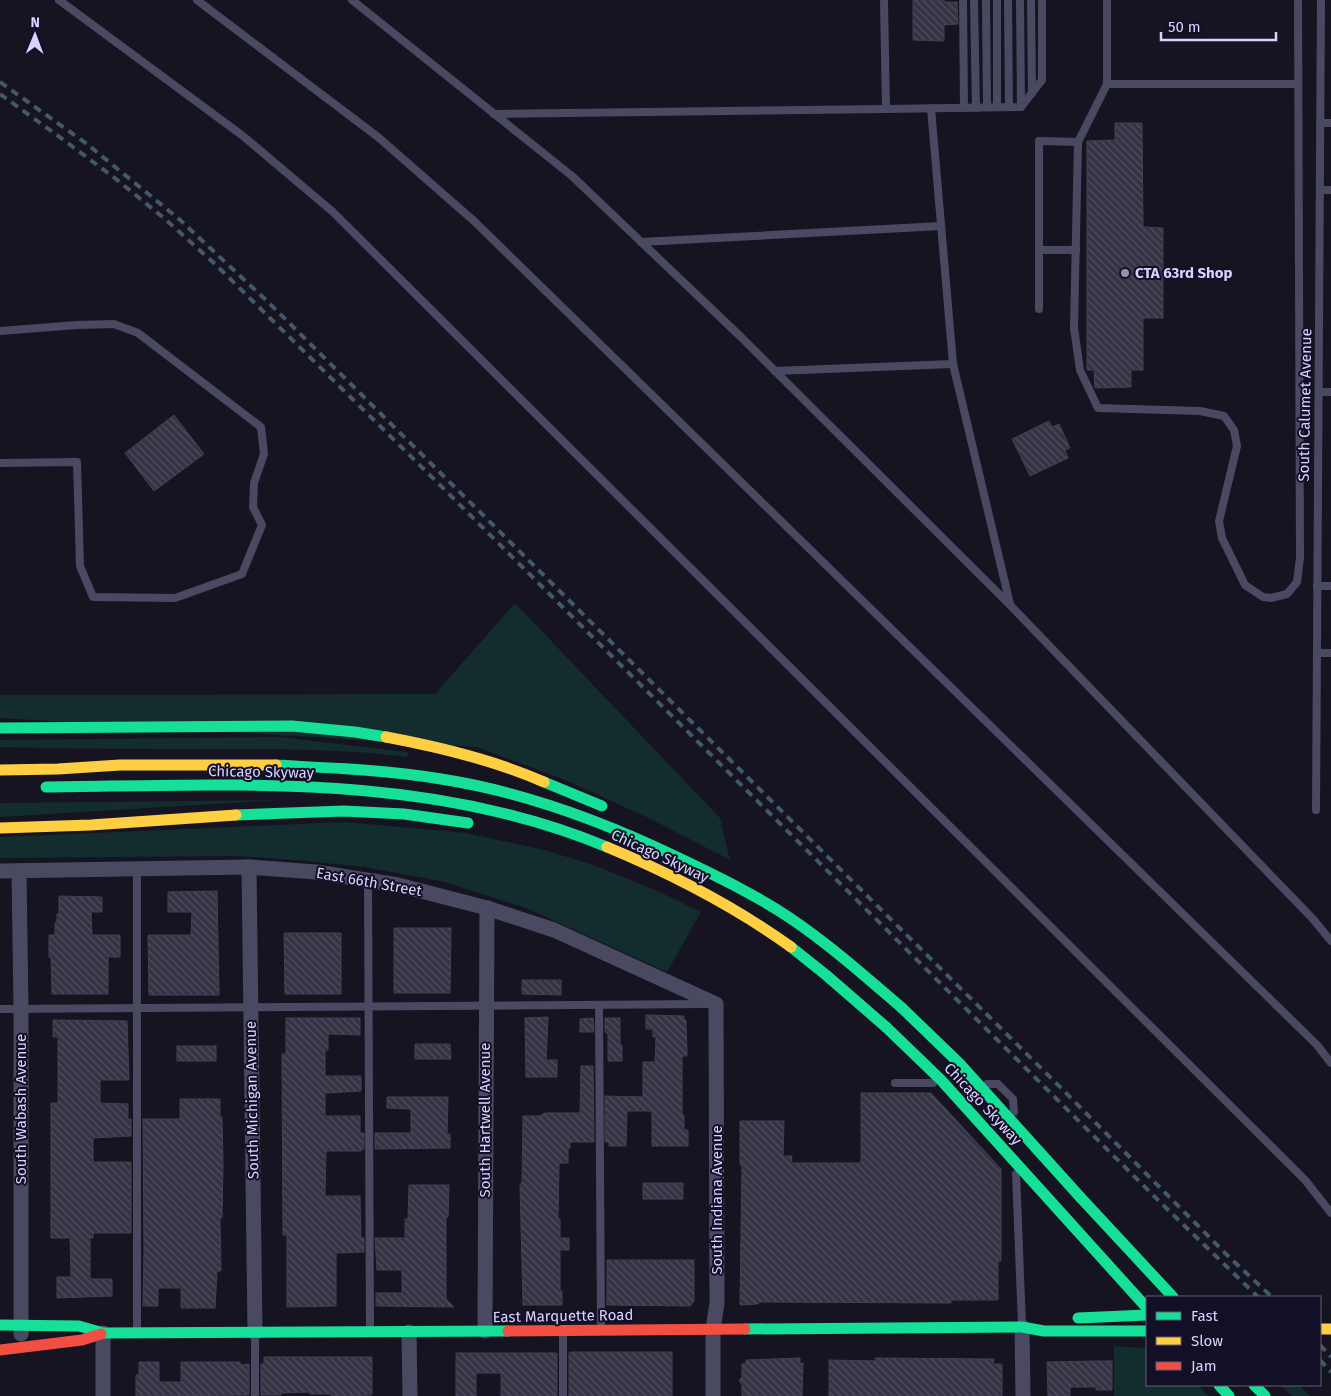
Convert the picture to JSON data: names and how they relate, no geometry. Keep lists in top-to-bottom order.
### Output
{
  "streets": {
    "main road": ["Chicago Skyway", "East Marquette Road"],
    "street": [
      "East 66th Street",
      "South Michigan Avenue",
      "South Wabash Avenue",
      "South Hartwell Avenue",
      "South Indiana Avenue"
    ],
    "lane": ["South Calumet Avenue"]
  },
  "crossings": [
    ["East 66th Street", "South Michigan Avenue"],
    ["East 66th Street", "South Wabash Avenue"],
    ["East 66th Street", "South Hartwell Avenue"],
    ["East 66th Street", "South Indiana Avenue"],
    ["South Michigan Avenue", "East Marquette Road"],
    ["South Wabash Avenue", "East Marquette Road"],
    ["South Hartwell Avenue", "East Marquette Road"],
    ["South Indiana Avenue", "East Marquette Road"]
  ],
  "places": ["CTA 63rd Shop"],
  "legend": ["Fast", "Slow", "Jam"],
  "scale_bar": "50 m",
  "north": "top"
}
